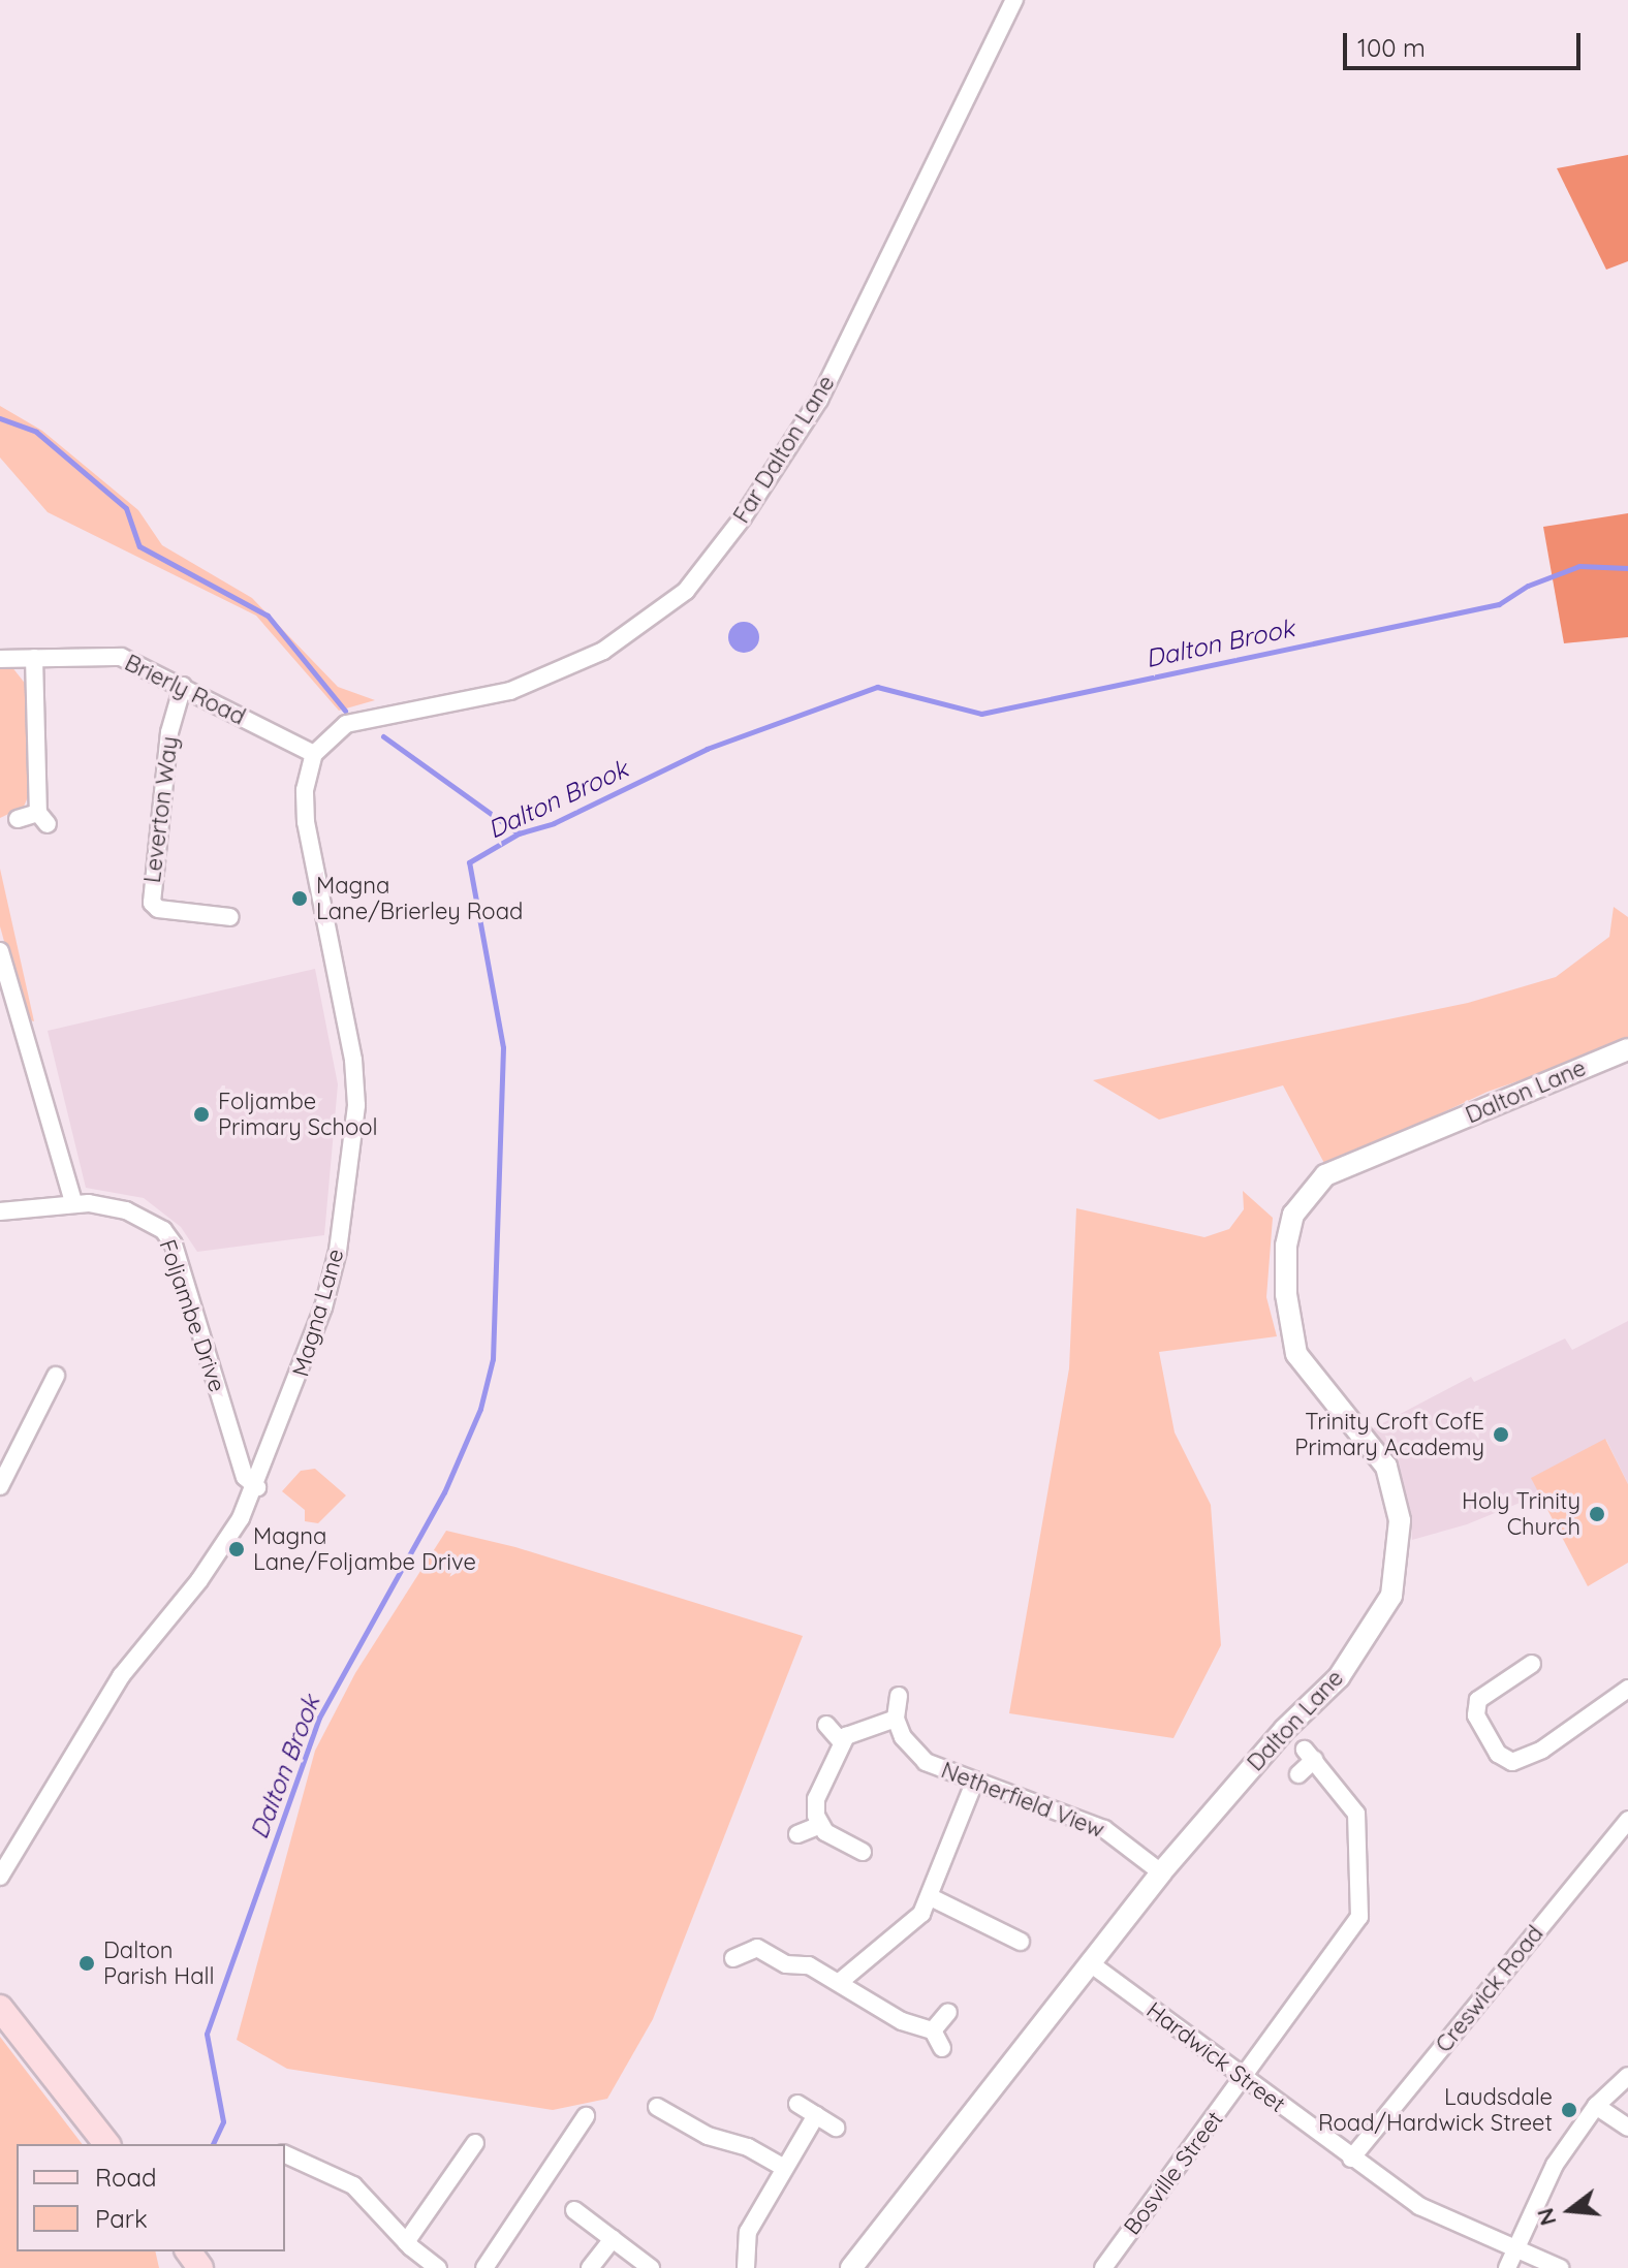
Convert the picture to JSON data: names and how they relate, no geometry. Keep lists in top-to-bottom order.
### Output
{
  "streets": {
    "street": [
      "Far Dalton Lane",
      "Brierly Road",
      "Leverton Way",
      "Dalton Lane",
      "Magna Lane",
      "Foljambe Drive",
      "Netherfield View",
      "Creswick Road",
      "Hardwick Street",
      "Bosville Street"
    ]
  },
  "crossings": [
    ["Far Dalton Lane", "Brierly Road"],
    ["Far Dalton Lane", "Magna Lane"],
    ["Brierly Road", "Leverton Way"],
    ["Brierly Road", "Magna Lane"],
    ["Dalton Lane", "Netherfield View"],
    ["Dalton Lane", "Hardwick Street"],
    ["Magna Lane", "Foljambe Drive"],
    ["Creswick Road", "Hardwick Street"],
    ["Hardwick Street", "Bosville Street"]
  ],
  "water": ["Dalton Brook"],
  "places": [
    "Magna Lane/Brierley Road",
    "Foljambe Primary School",
    "Trinity Croft CofE Primary Academy",
    "Holy Trinity Church",
    "Magna Lane/Foljambe Drive",
    "Dalton Parish Hall",
    "Laudsdale Road/Hardwick Street"
  ],
  "legend": ["Road", "Park"],
  "scale_bar": "100 m",
  "north": "left"
}
